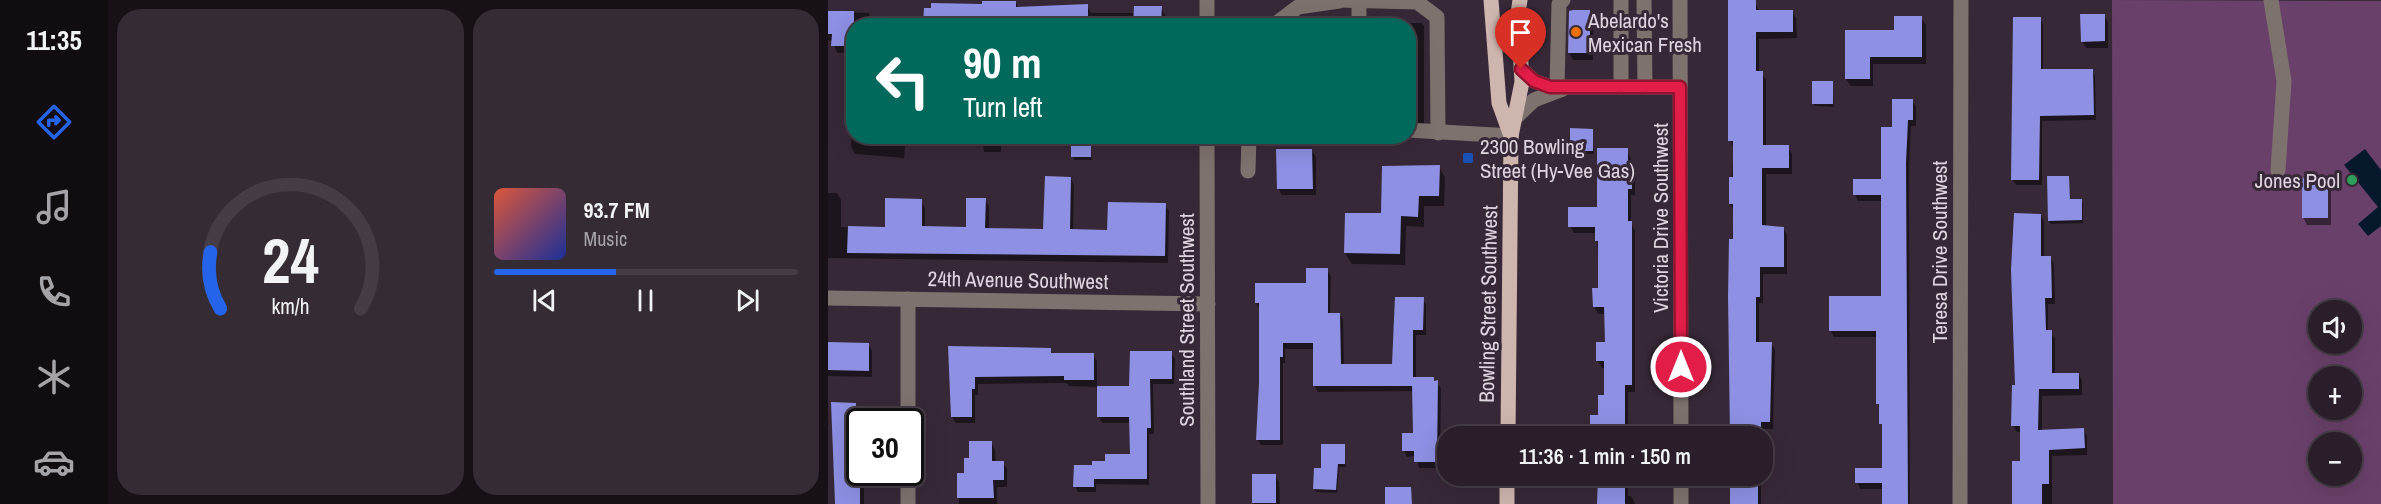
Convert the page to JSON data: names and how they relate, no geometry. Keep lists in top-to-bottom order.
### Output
{
  "streets": {
    "main road": ["Bowling Street Southwest"],
    "street": [
      "Victoria Drive Southwest",
      "Teresa Drive Southwest",
      "24th Avenue Southwest",
      "Southland Street Southwest"
    ]
  },
  "crossings": [
    ["24th Avenue Southwest", "Southland Street Southwest"]
  ],
  "places": {
    "other": ["Abelardo's Mexican Fresh", "Jones Pool"],
    "transit": ["2300 Bowling Street (Hy-Vee Gas)"]
  },
  "page": {
    "tabs": "11:35",
    "turn": ["90 m", "Turn left"],
    "song": ["93.7 FM", "Music"],
    "map_buttons": ["+", "−"],
    "limit": "30",
    "trip": "11:36 · 1 min · 150 m",
    "gauge": ["24", "km/h"]
  }
}
